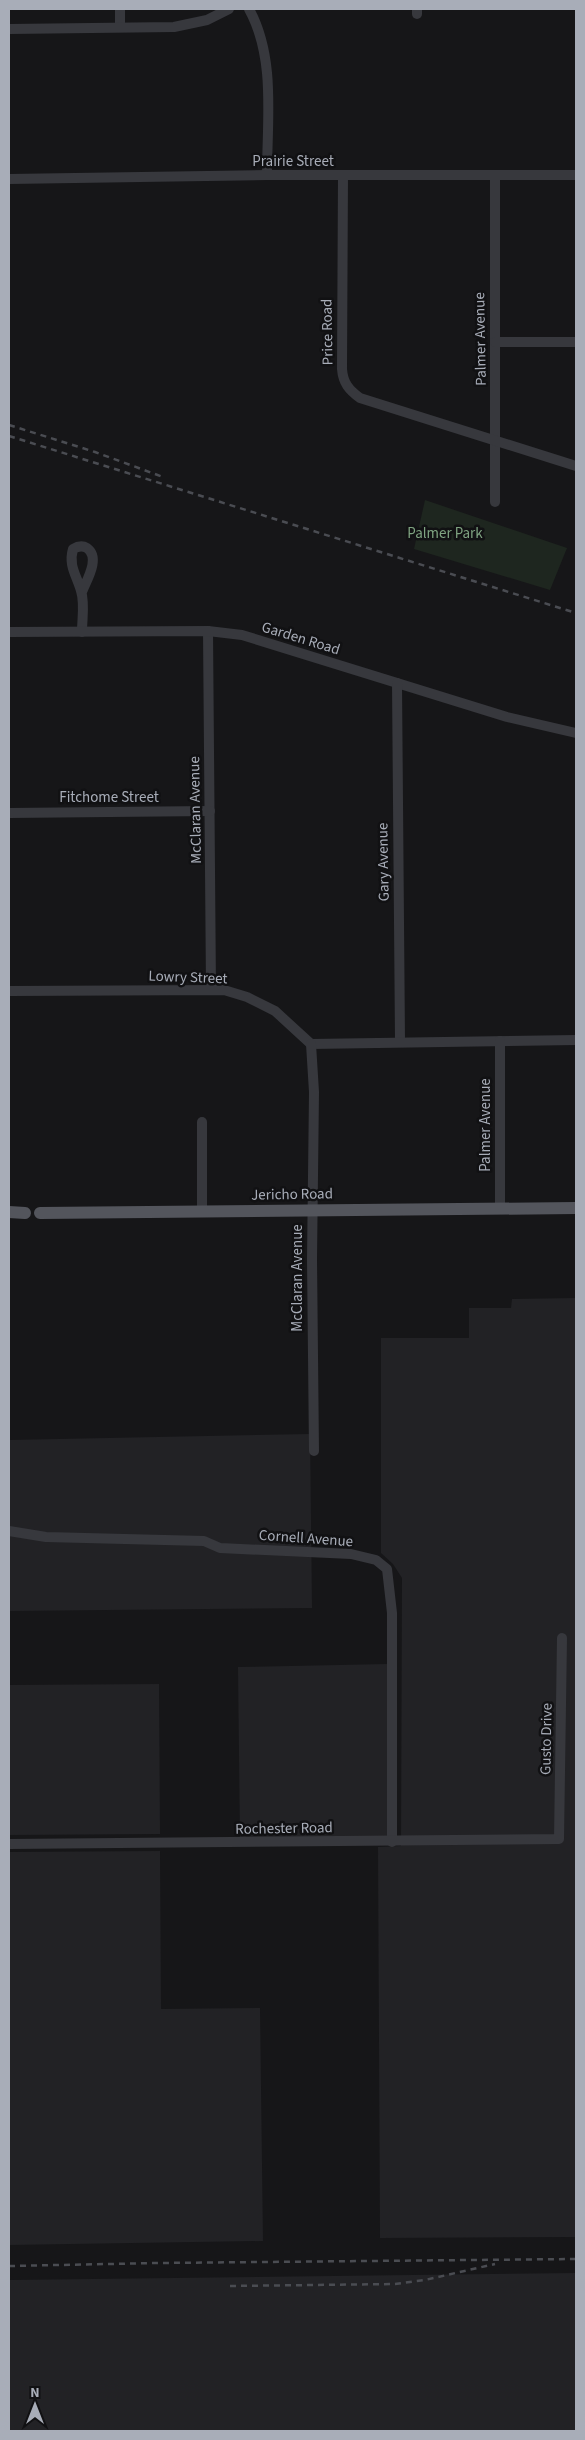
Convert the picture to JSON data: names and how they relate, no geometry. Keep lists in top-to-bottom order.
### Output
{
  "streets": {
    "main road": ["Jericho Road"],
    "street": [
      "Prairie Street",
      "Price Road",
      "Palmer Avenue",
      "Garden Road",
      "Fitchome Street",
      "McClaran Avenue",
      "Gary Avenue",
      "Lowry Street",
      "Cornell Avenue",
      "Gusto Drive",
      "Rochester Road"
    ]
  },
  "crossings": [
    ["Prairie Street", "Price Road"],
    ["Prairie Street", "Palmer Avenue"],
    ["Price Road", "Palmer Avenue"],
    ["Palmer Avenue", "Jericho Road"],
    ["Garden Road", "McClaran Avenue"],
    ["Garden Road", "Gary Avenue"],
    ["Fitchome Street", "McClaran Avenue"],
    ["McClaran Avenue", "Lowry Street"],
    ["McClaran Avenue", "Jericho Road"],
    ["Cornell Avenue", "Rochester Road"],
    ["Gusto Drive", "Rochester Road"]
  ],
  "parks": ["Palmer Park"],
  "north": "top"
}
